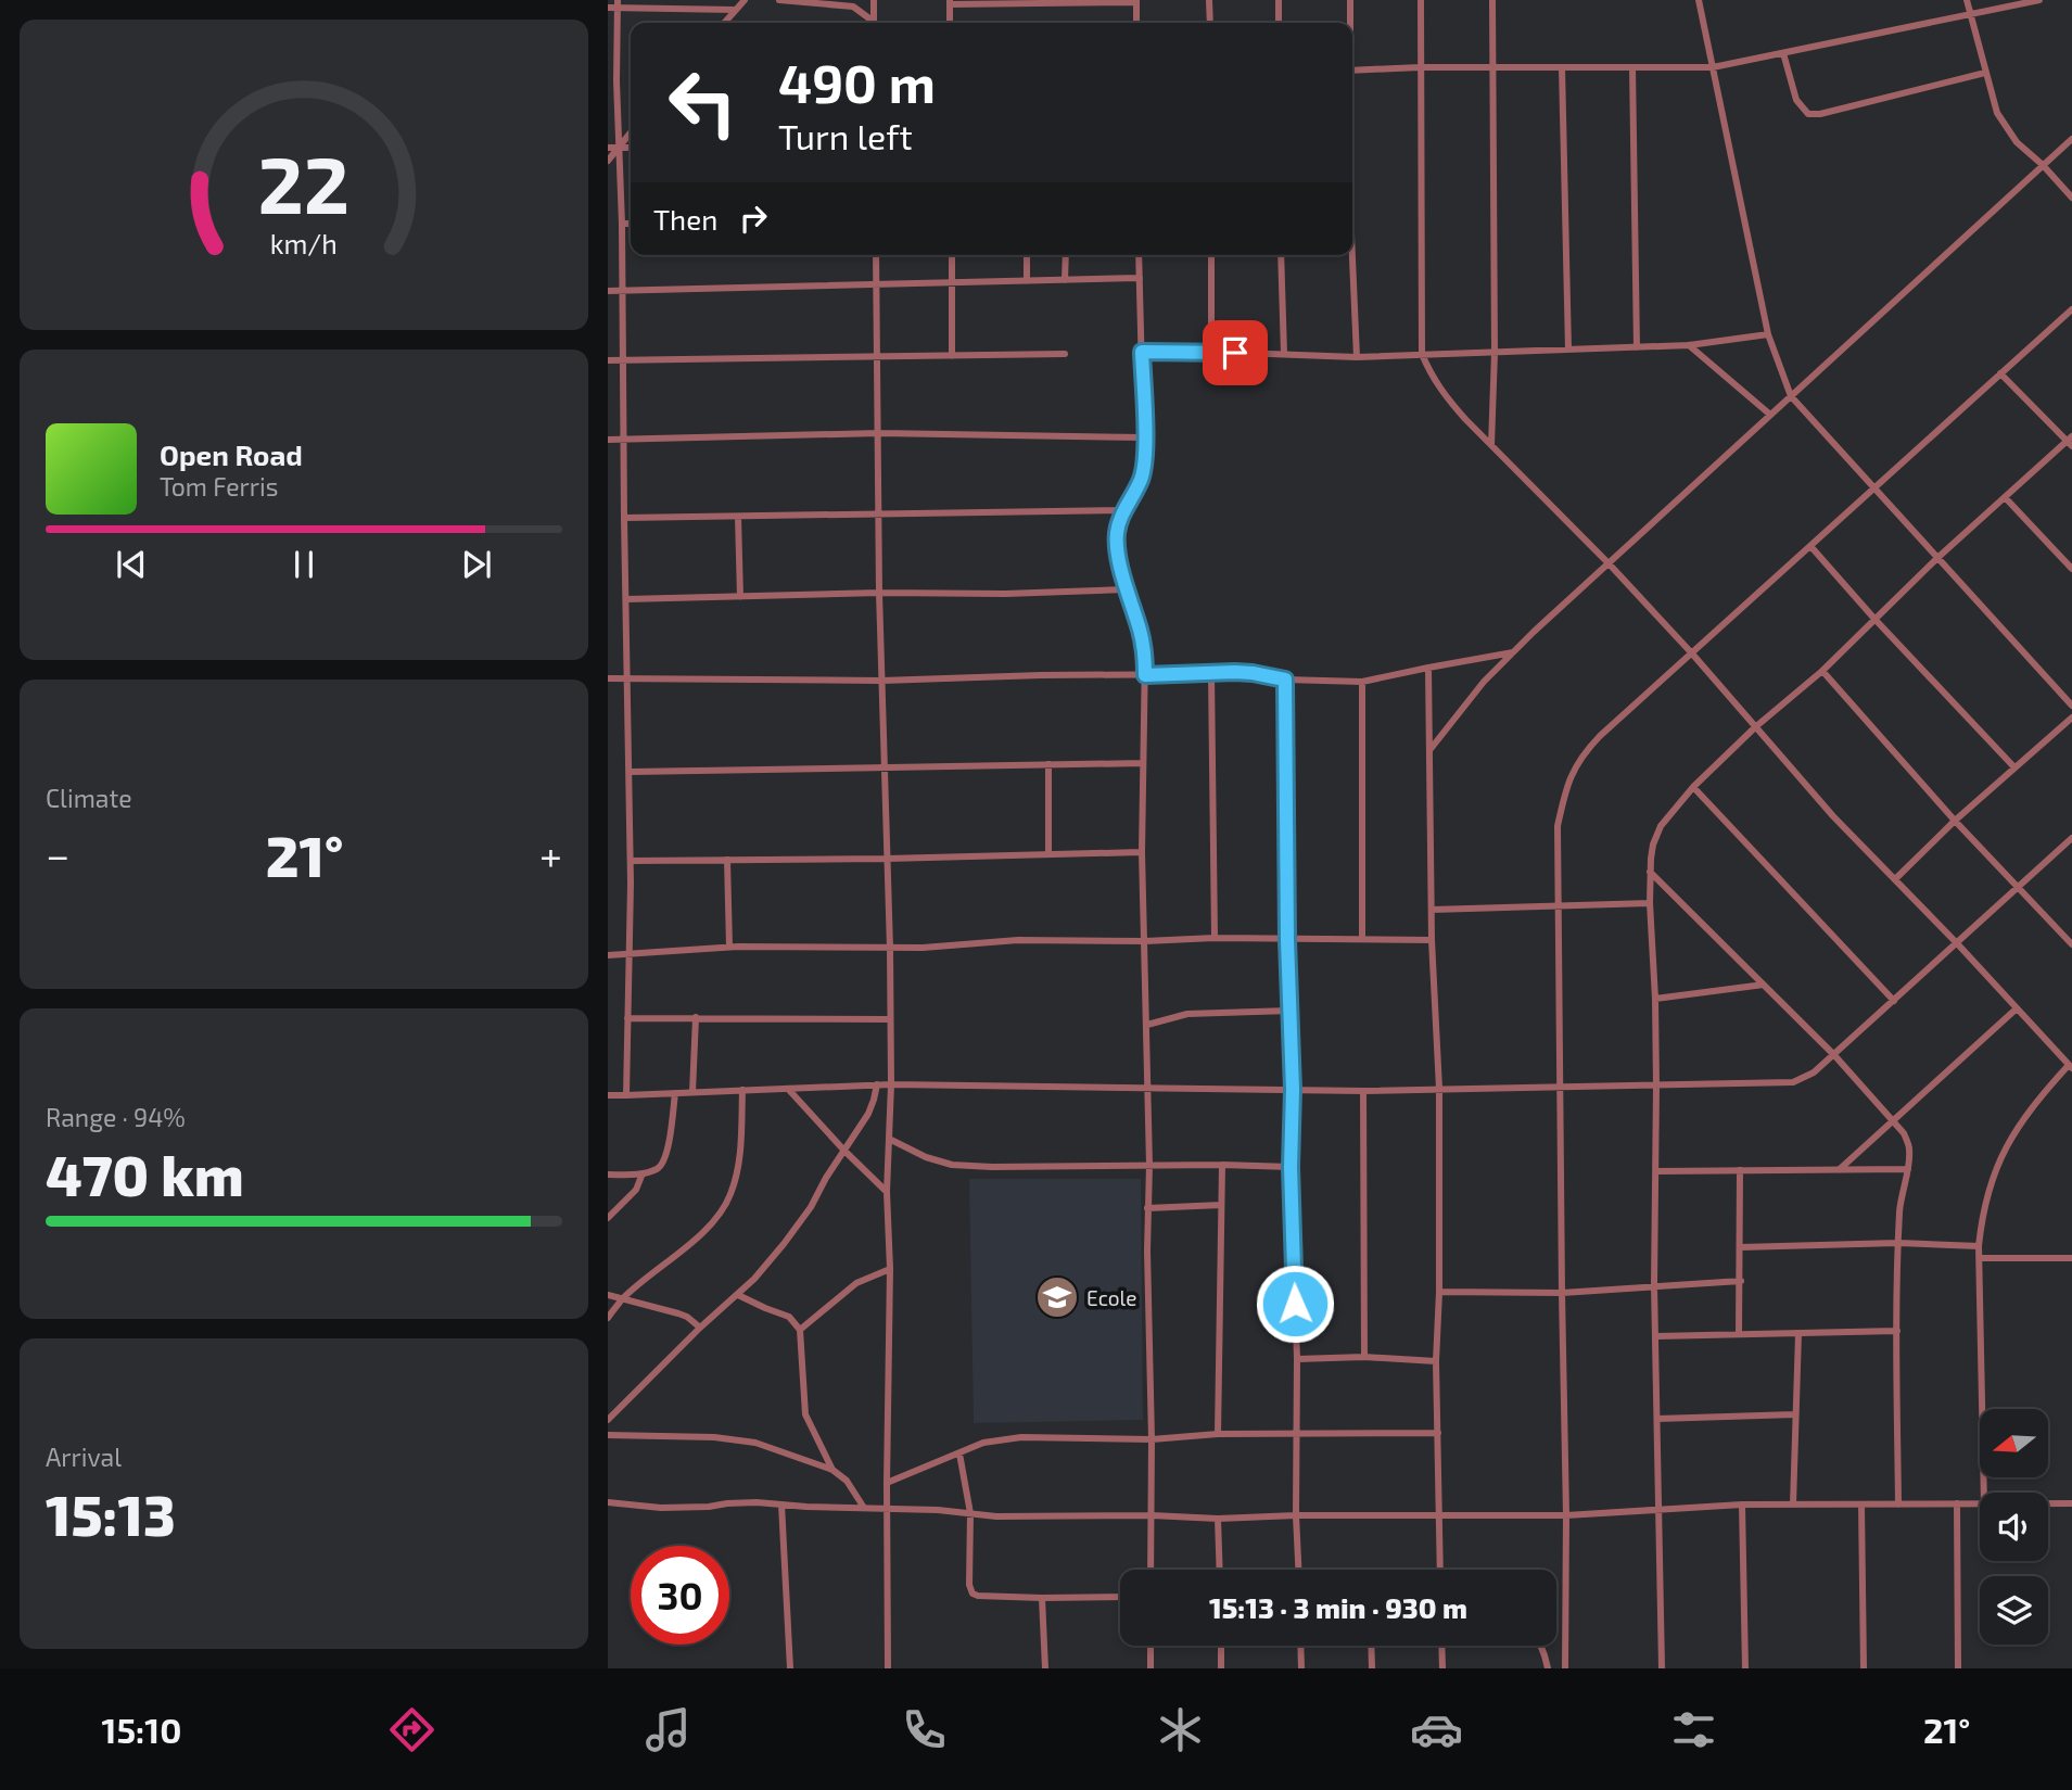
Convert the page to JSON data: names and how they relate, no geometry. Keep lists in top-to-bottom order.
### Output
{
  "places": {
    "school or university": ["Ecole"]
  },
  "north": "left",
  "page": {
    "turn": ["490 m", "Turn left"],
    "then": "Then",
    "song": ["Open Road", "Tom Ferris"],
    "tile": [
      "Climate",
      ["Range · 94%", "470 km"],
      ["Arrival", "15:13"]
    ],
    "heat": ["−", "21°", "+"],
    "limit": "30",
    "trip": "15:13 · 3 min · 930 m",
    "tabs": ["15:10", "21°"],
    "gauge": ["22", "km/h"]
  }
}
